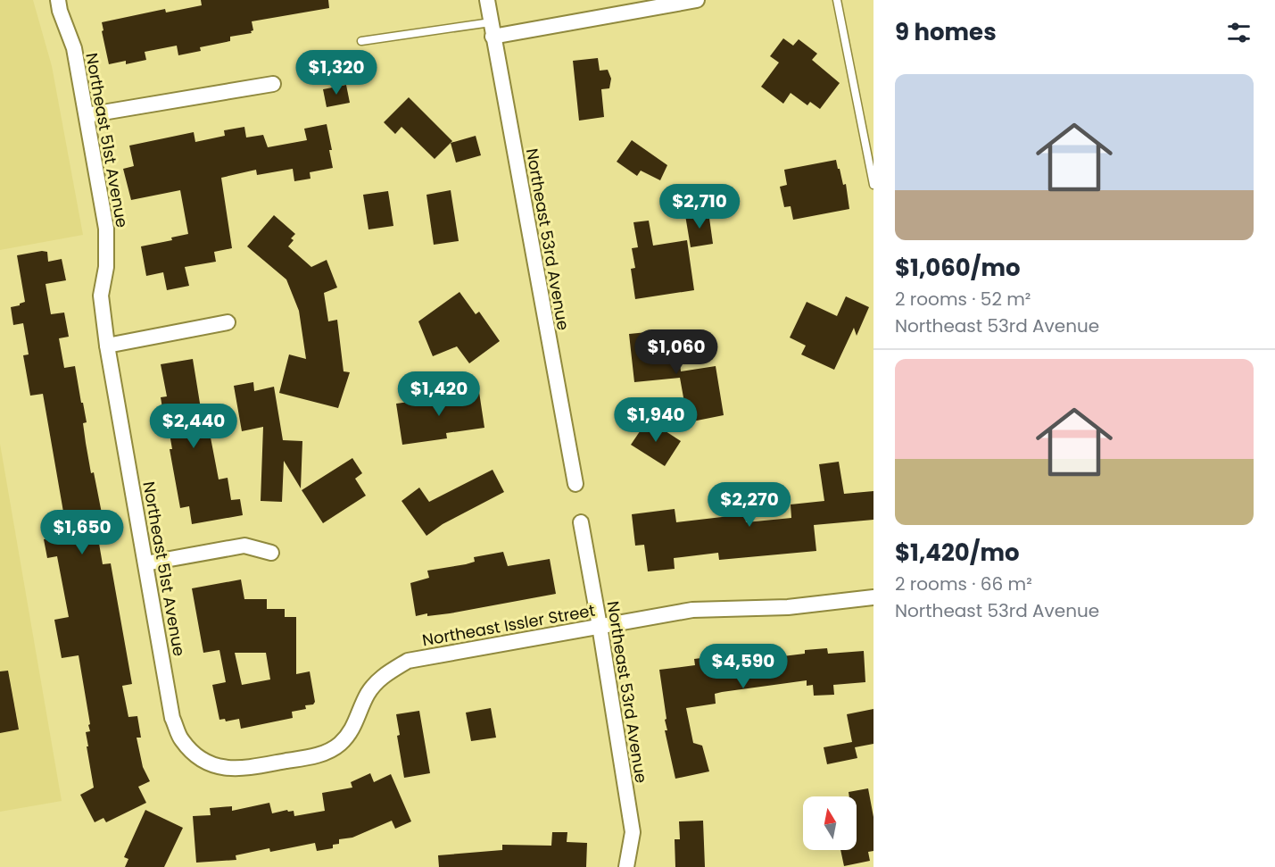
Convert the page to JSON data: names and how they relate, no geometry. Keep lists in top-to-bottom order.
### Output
{
  "streets": {
    "street": ["Northeast 51st Avenue", "Northeast 53rd Avenue", "Northeast Issler Street"]
  },
  "crossings": [
    ["Northeast 51st Avenue", "Northeast Issler Street"],
    ["Northeast 53rd Avenue", "Northeast Issler Street"]
  ],
  "north": "top",
  "page": {
    "heading": "9 homes",
    "price": [
      "$1,320",
      "$2,710",
      "$1,060",
      "$1,420",
      "$1,940",
      "$2,440",
      "$2,270",
      "$1,650",
      "$4,590"
    ],
    "list": [
      {
        "name": "$1,060/mo",
        "note": "2 rooms · 52 m² · Northeast 53rd Avenue"
      },
      {
        "name": "$1,420/mo",
        "note": "2 rooms · 66 m² · Northeast 53rd Avenue"
      }
    ]
  }
}
